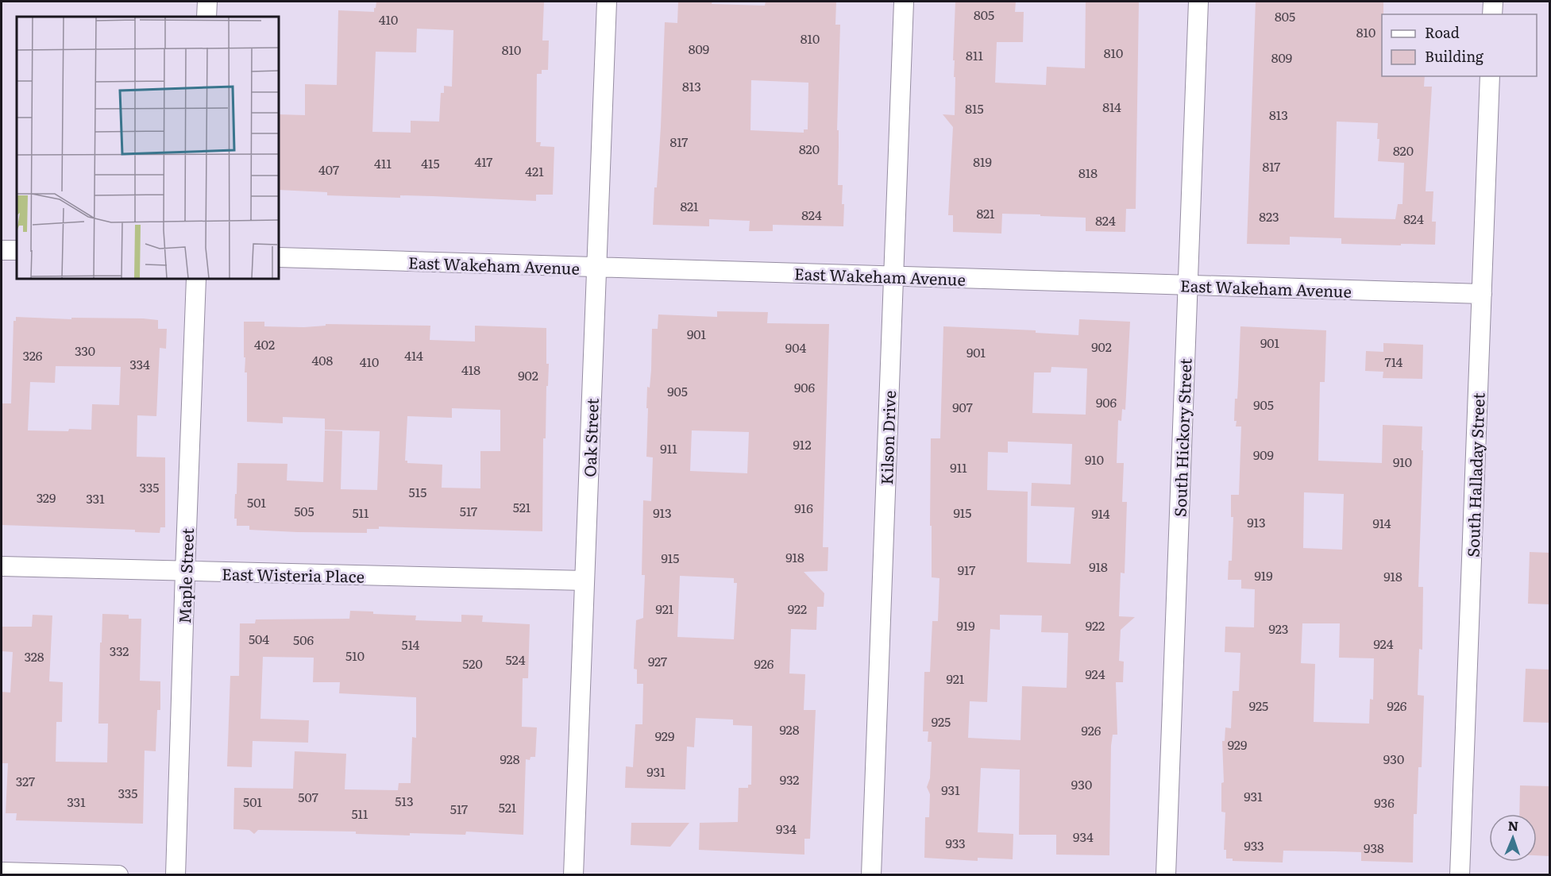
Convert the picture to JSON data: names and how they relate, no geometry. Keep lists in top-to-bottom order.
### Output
{
  "streets": {
    "street": [
      "East Wakeham Avenue",
      "Oak Street",
      "Kilson Drive",
      "South Hickory Street",
      "South Halladay Street",
      "East Wisteria Place",
      "Maple Street"
    ]
  },
  "crossings": [
    ["East Wakeham Avenue", "Oak Street"],
    ["East Wakeham Avenue", "Kilson Drive"],
    ["East Wakeham Avenue", "South Hickory Street"],
    ["East Wakeham Avenue", "South Halladay Street"],
    ["Oak Street", "East Wisteria Place"],
    ["East Wisteria Place", "Maple Street"]
  ],
  "house_numbers": [
    "805",
    "805",
    "410",
    "810",
    "810",
    "809",
    "810",
    "810",
    "811",
    "809",
    "813",
    "814",
    "815",
    "813",
    "817",
    "820",
    "820",
    "417",
    "819",
    "411",
    "415",
    "817",
    "407",
    "421",
    "818",
    "821",
    "821",
    "824",
    "823",
    "824",
    "824",
    "901",
    "901",
    "402",
    "902",
    "904",
    "330",
    "901",
    "326",
    "414",
    "408",
    "410",
    "714",
    "334",
    "418",
    "902",
    "906",
    "905",
    "906",
    "905",
    "907",
    "912",
    "911",
    "909",
    "910",
    "910",
    "911",
    "335",
    "515",
    "329",
    "331",
    "501",
    "521",
    "916",
    "505",
    "517",
    "511",
    "913",
    "915",
    "914",
    "913",
    "914",
    "918",
    "915",
    "918",
    "917",
    "919",
    "918",
    "921",
    "922",
    "919",
    "922",
    "923",
    "504",
    "506",
    "924",
    "514",
    "332",
    "510",
    "328",
    "524",
    "927",
    "520",
    "926",
    "924",
    "921",
    "925",
    "926",
    "925",
    "928",
    "926",
    "929",
    "929",
    "928",
    "930",
    "931",
    "932",
    "327",
    "930",
    "931",
    "335",
    "931",
    "507",
    "513",
    "331",
    "501",
    "936",
    "521",
    "517",
    "511",
    "934",
    "934",
    "933",
    "933",
    "938"
  ],
  "legend": ["Road", "Building"],
  "north": "top"
}
